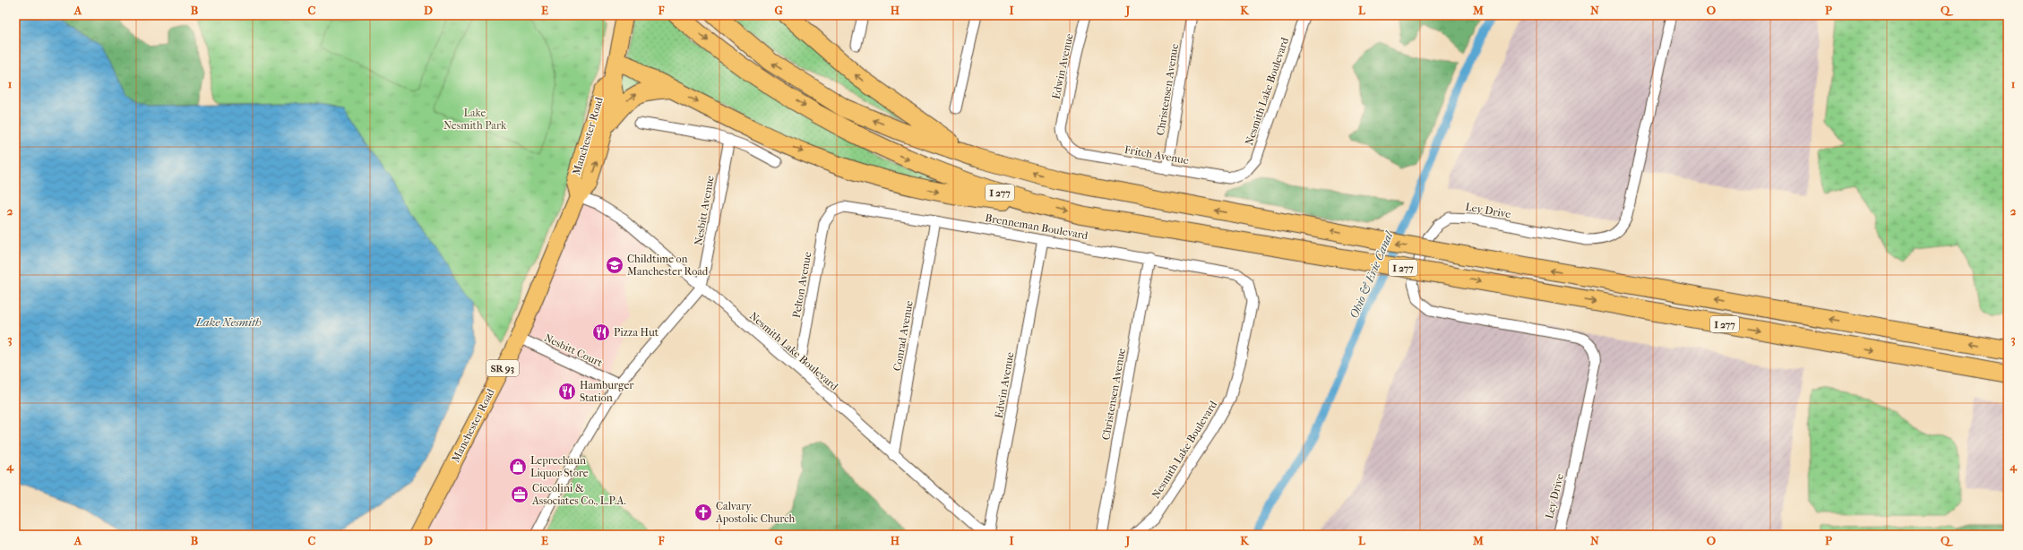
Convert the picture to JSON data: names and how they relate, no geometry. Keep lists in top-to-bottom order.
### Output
{
  "streets": {
    "highway": ["I 277"],
    "main road": ["Manchester Road", "SR 93"],
    "street": [
      "Edwin Avenue",
      "Christensen Avenue",
      "Nesmith Lake Boulevard",
      "Fritch Avenue",
      "Nesbitt Avenue",
      "Ley Drive",
      "Brenneman Boulevard",
      "Pelton Avenue",
      "Conrad Avenue",
      "Nesbitt Court"
    ]
  },
  "crossings": [
    ["Edwin Avenue", "Nesmith Lake Boulevard"],
    ["Edwin Avenue", "Fritch Avenue"],
    ["Edwin Avenue", "Brenneman Boulevard"],
    ["Christensen Avenue", "Fritch Avenue"],
    ["Christensen Avenue", "Brenneman Boulevard"],
    ["Nesmith Lake Boulevard", "Manchester Road"],
    ["Nesmith Lake Boulevard", "Fritch Avenue"],
    ["Nesmith Lake Boulevard", "Nesbitt Avenue"],
    ["Nesmith Lake Boulevard", "Brenneman Boulevard"],
    ["Nesmith Lake Boulevard", "Pelton Avenue"],
    ["Nesmith Lake Boulevard", "Conrad Avenue"],
    ["Manchester Road", "Nesbitt Court"],
    ["Nesbitt Avenue", "Nesbitt Court"],
    ["Brenneman Boulevard", "Pelton Avenue"],
    ["Brenneman Boulevard", "Conrad Avenue"]
  ],
  "water": ["Ohio & Erie Canal", "Lake Nesmith"],
  "parks": ["Lake Nesmith Park"],
  "places": {
    "school or university": ["Childtime on Manchester Road"],
    "restaurant": ["Pizza Hut", "Hamburger Station"],
    "shop": ["Leprechaun Liquor Store"],
    "office": ["Ciccolini & Associates Co., L.P.A."],
    "church": ["Calvary Apostolic Church"]
  },
  "grid": {
    "columns": [
      "A",
      "B",
      "C",
      "D",
      "E",
      "F",
      "G",
      "H",
      "I",
      "J",
      "K",
      "L",
      "M",
      "N",
      "O",
      "P",
      "Q"
    ],
    "rows": [
      "1",
      "2",
      "3",
      "4"
    ]
  }
}
